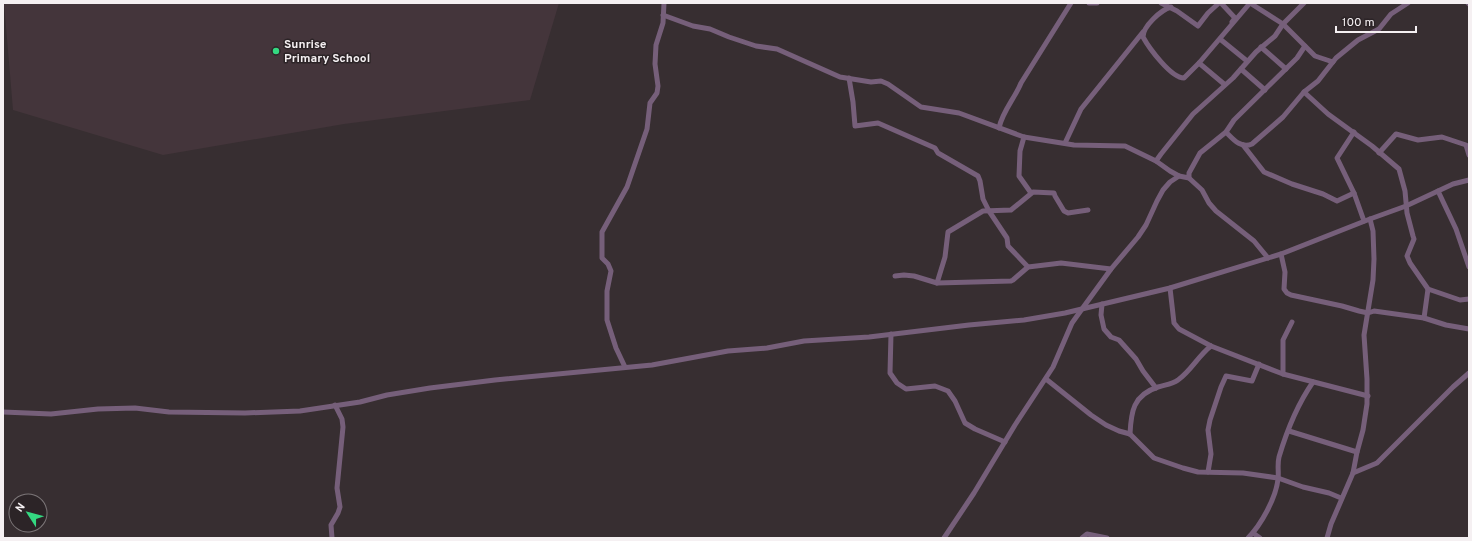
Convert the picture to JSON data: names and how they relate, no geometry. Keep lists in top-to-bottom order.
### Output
{
  "places": ["Sunrise Primary School"],
  "scale_bar": "100 m",
  "north": "top left"
}
